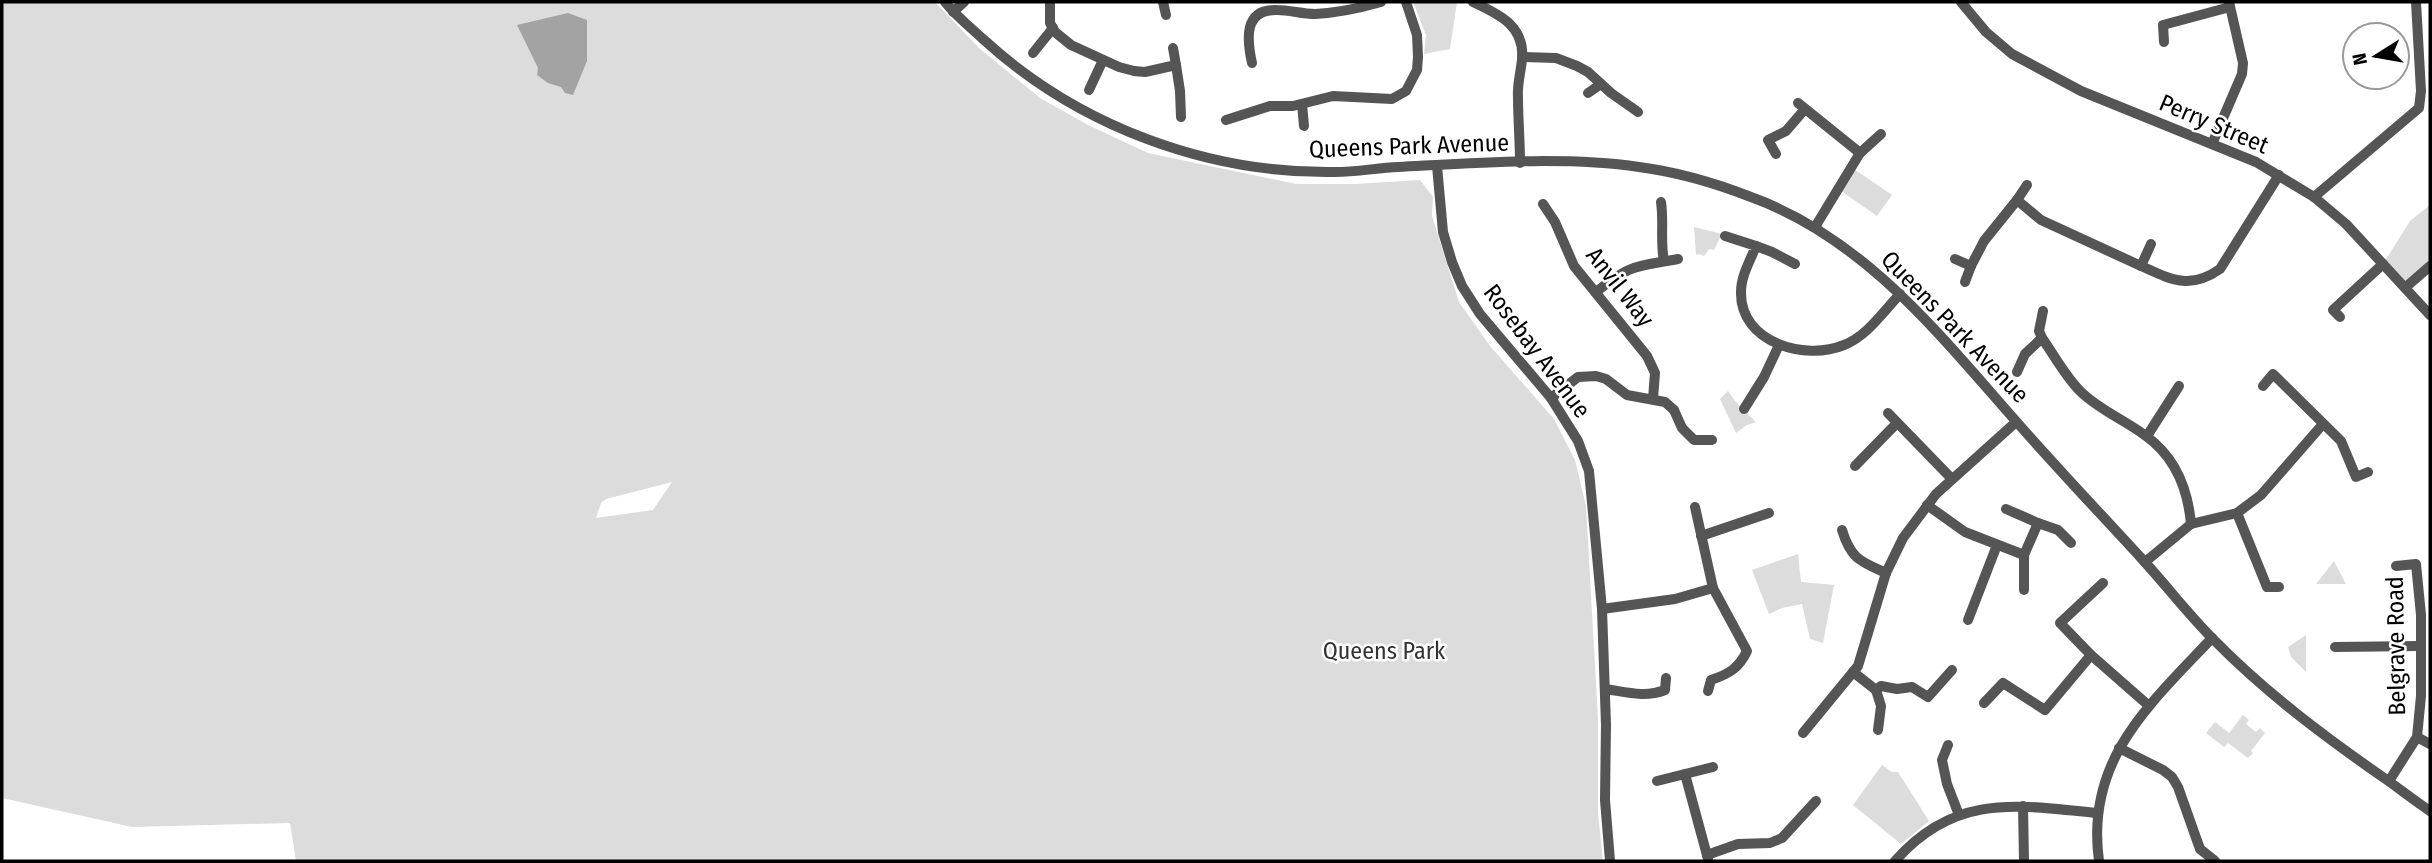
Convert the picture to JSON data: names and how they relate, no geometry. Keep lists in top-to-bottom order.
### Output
{
  "streets": {
    "street": [
      "Perry Street",
      "Queens Park Avenue",
      "Anvil Way",
      "Rosebay Avenue",
      "Belgrave Road"
    ]
  },
  "crossings": [
    ["Queens Park Avenue", "Rosebay Avenue"],
    ["Queens Park Avenue", "Belgrave Road"]
  ],
  "parks": ["Queens Park"],
  "north": "left"
}
